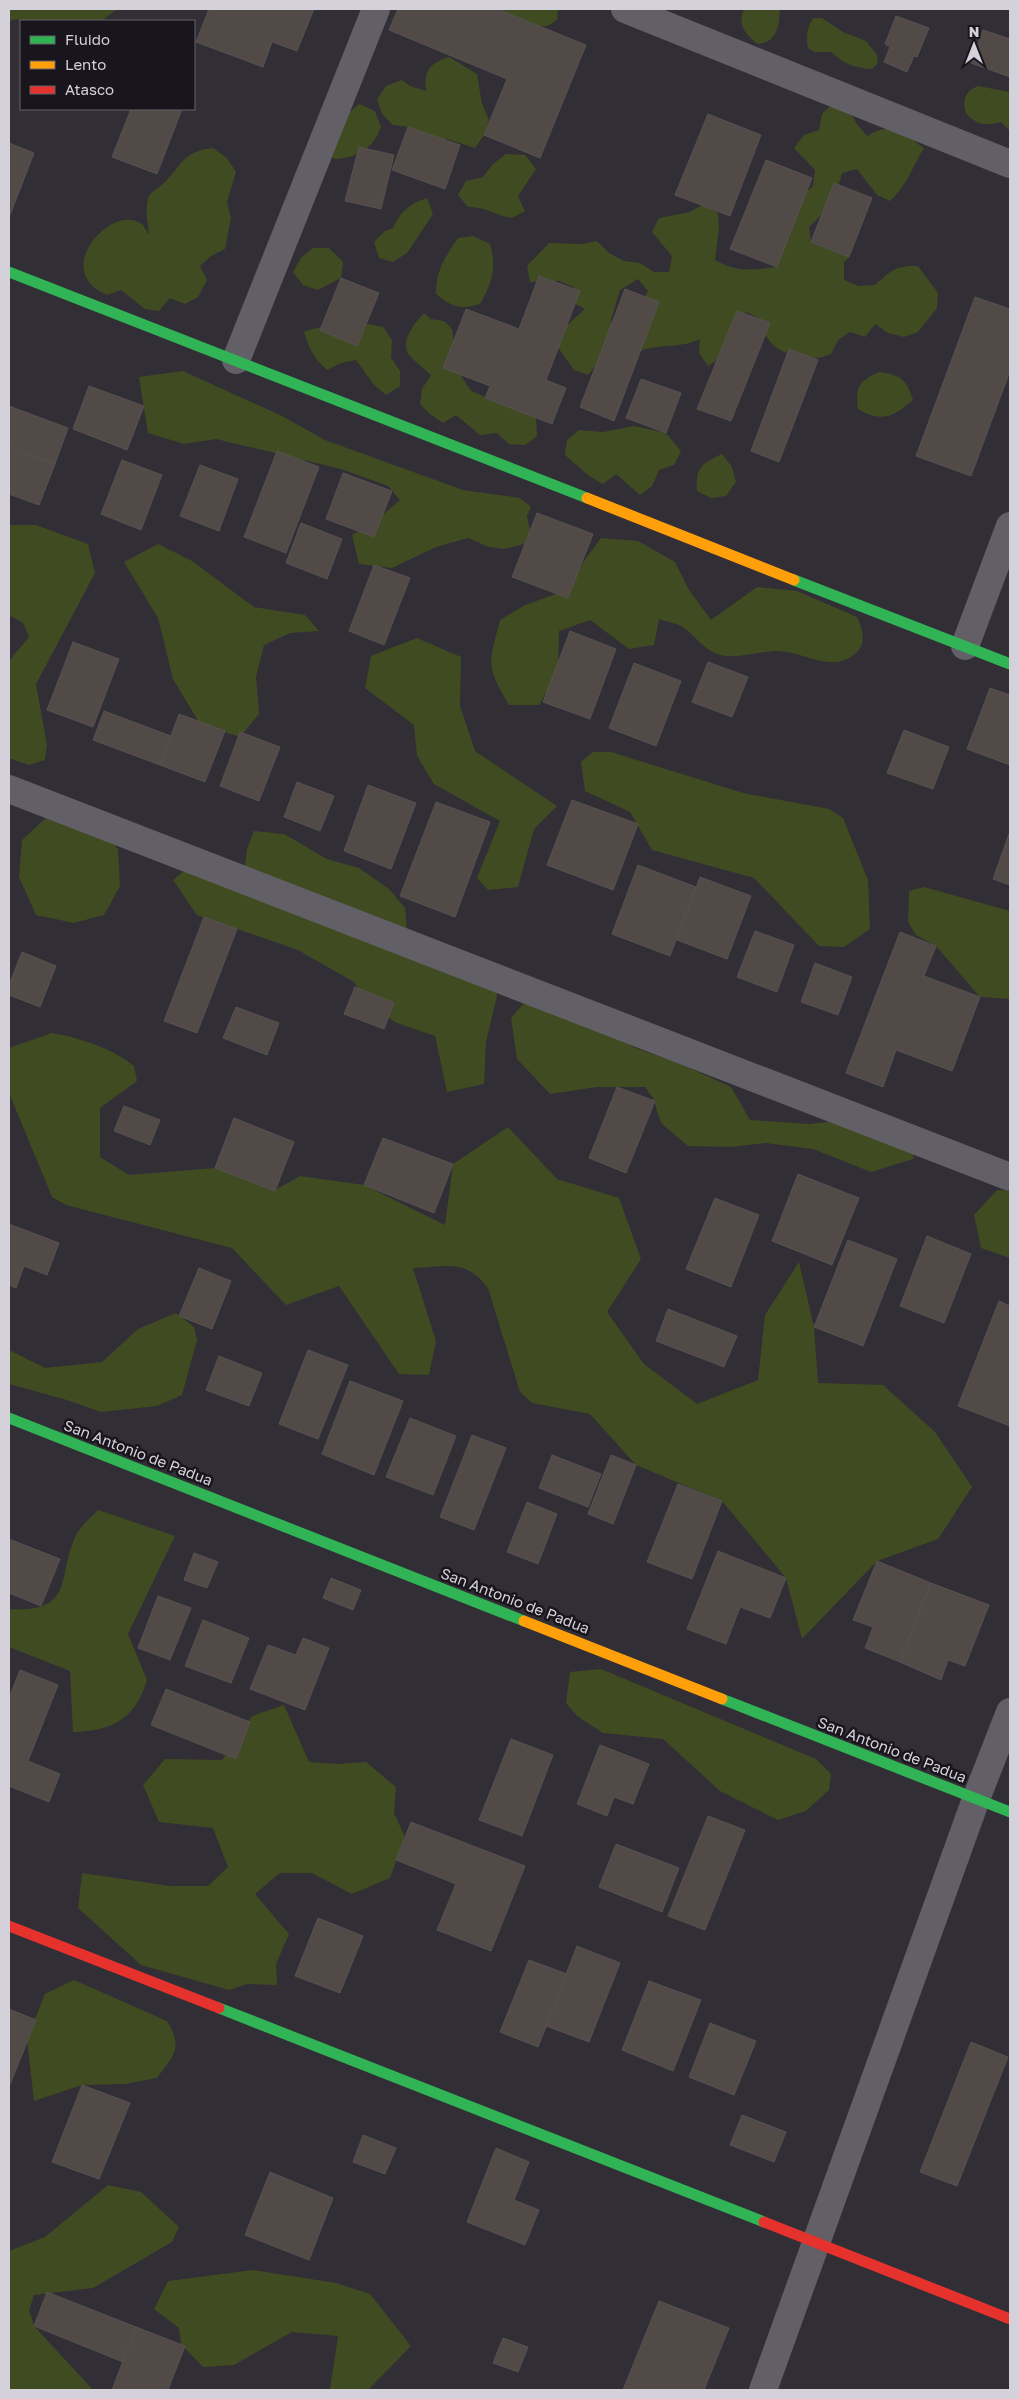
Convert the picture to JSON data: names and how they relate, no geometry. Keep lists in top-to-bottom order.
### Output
{
  "streets": {
    "street": ["San Antonio de Padua"]
  },
  "legend": ["Fluido", "Lento", "Atasco"],
  "north": "top"
}
